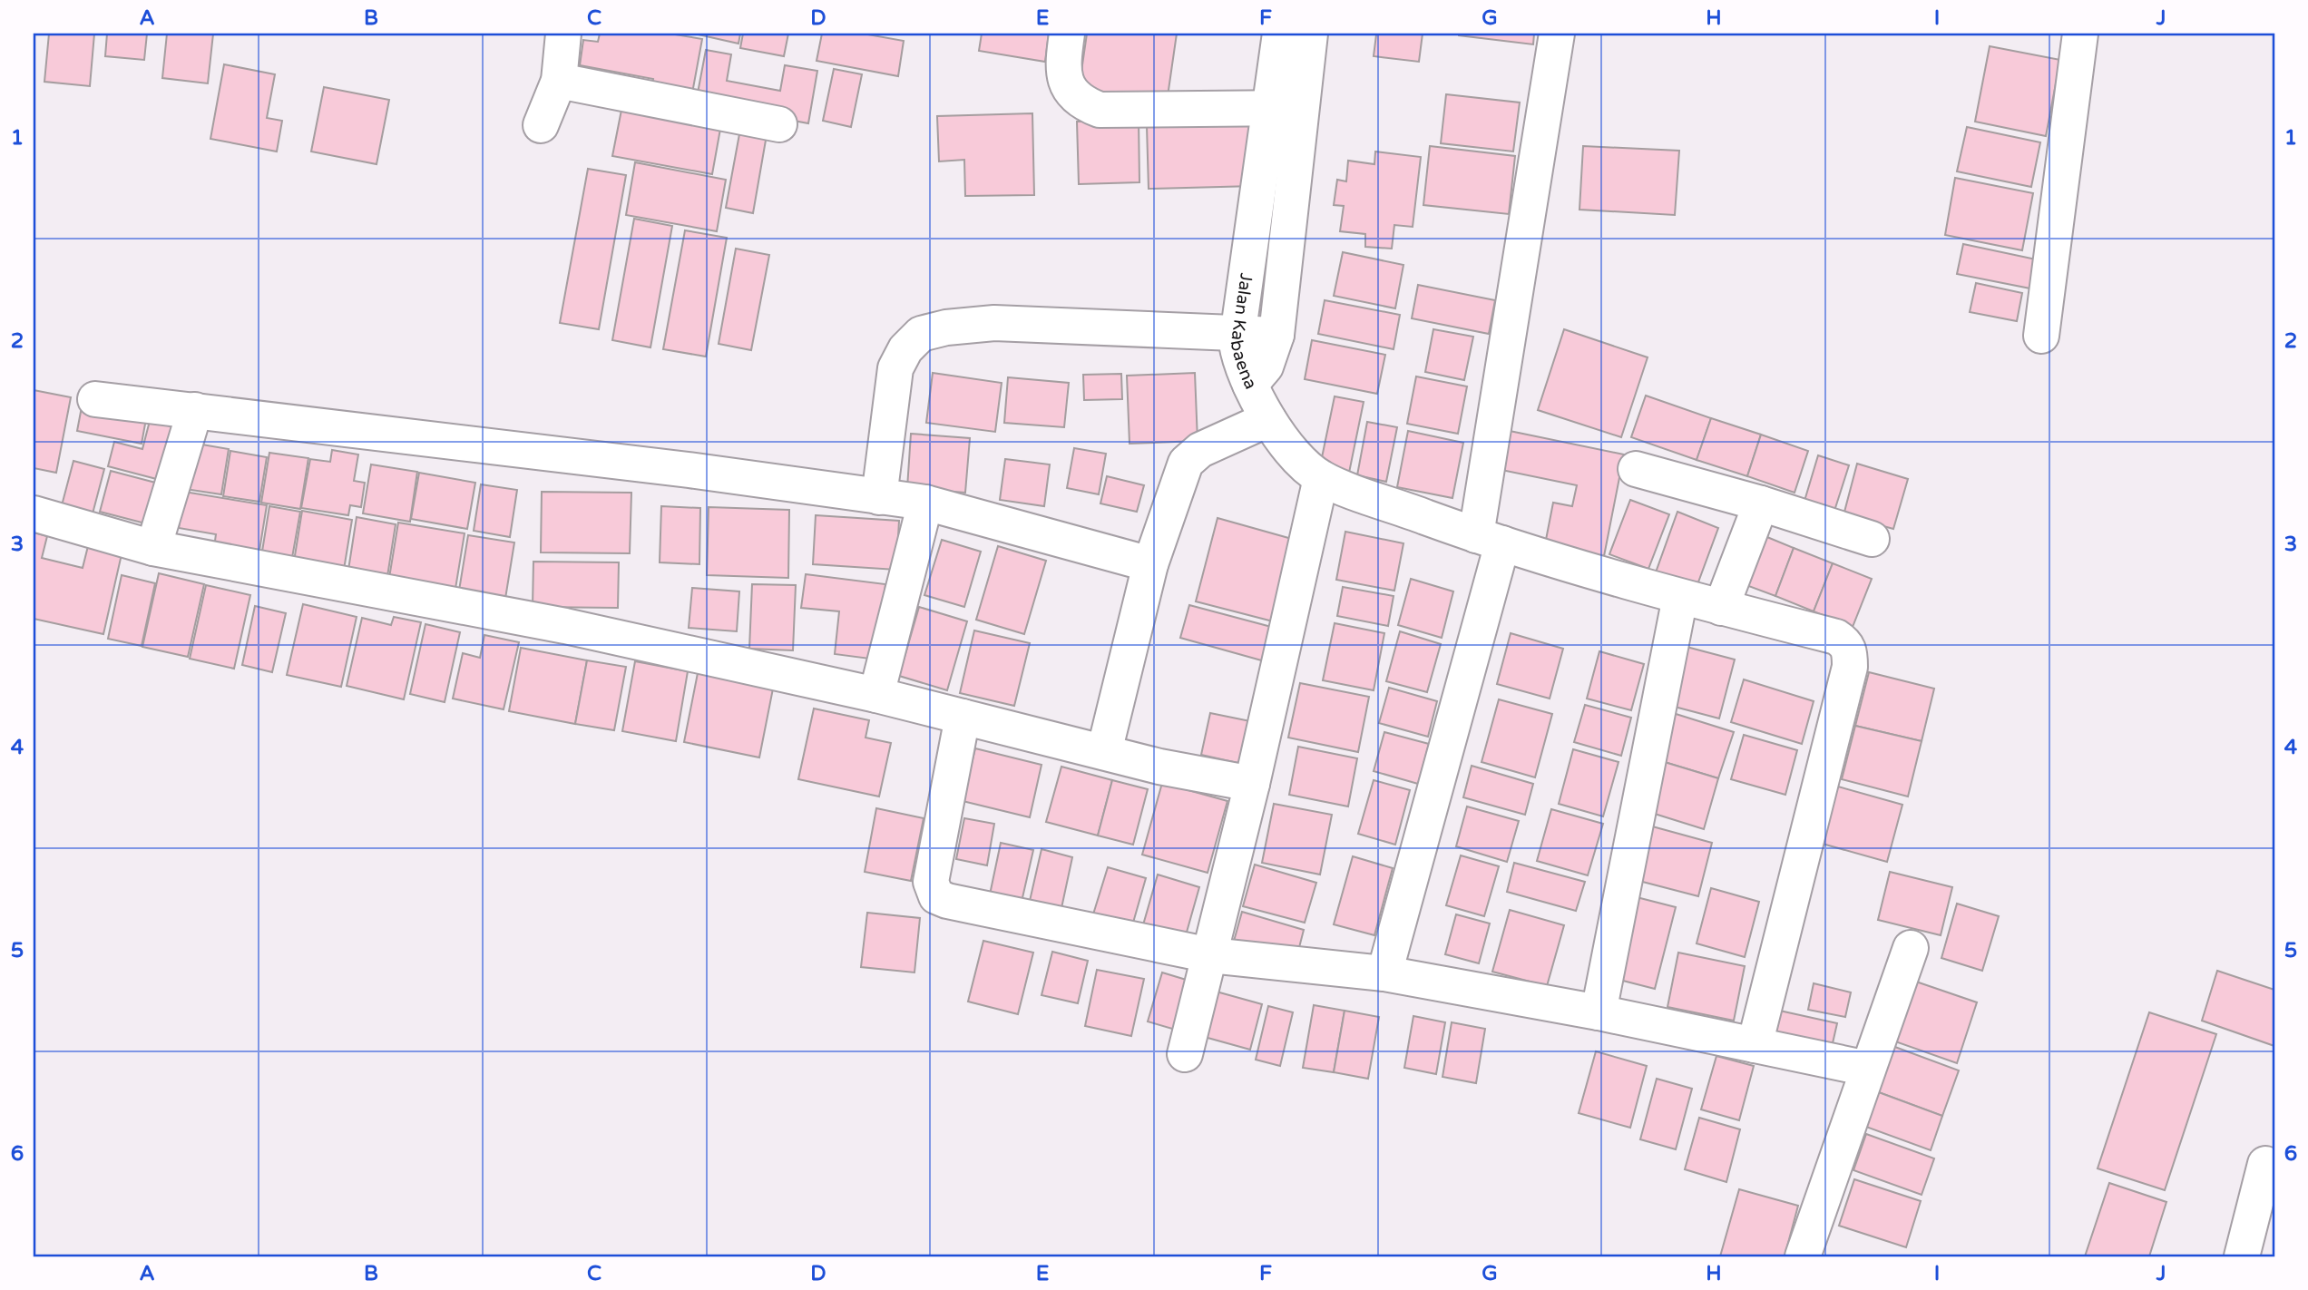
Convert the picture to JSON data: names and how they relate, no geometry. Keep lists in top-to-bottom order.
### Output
{
  "streets": {
    "street": ["Jalan Kabaena"]
  },
  "grid": {
    "columns": [
      "A",
      "B",
      "C",
      "D",
      "E",
      "F",
      "G",
      "H",
      "I",
      "J"
    ],
    "rows": [
      "1",
      "2",
      "3",
      "4",
      "5",
      "6"
    ]
  }
}
